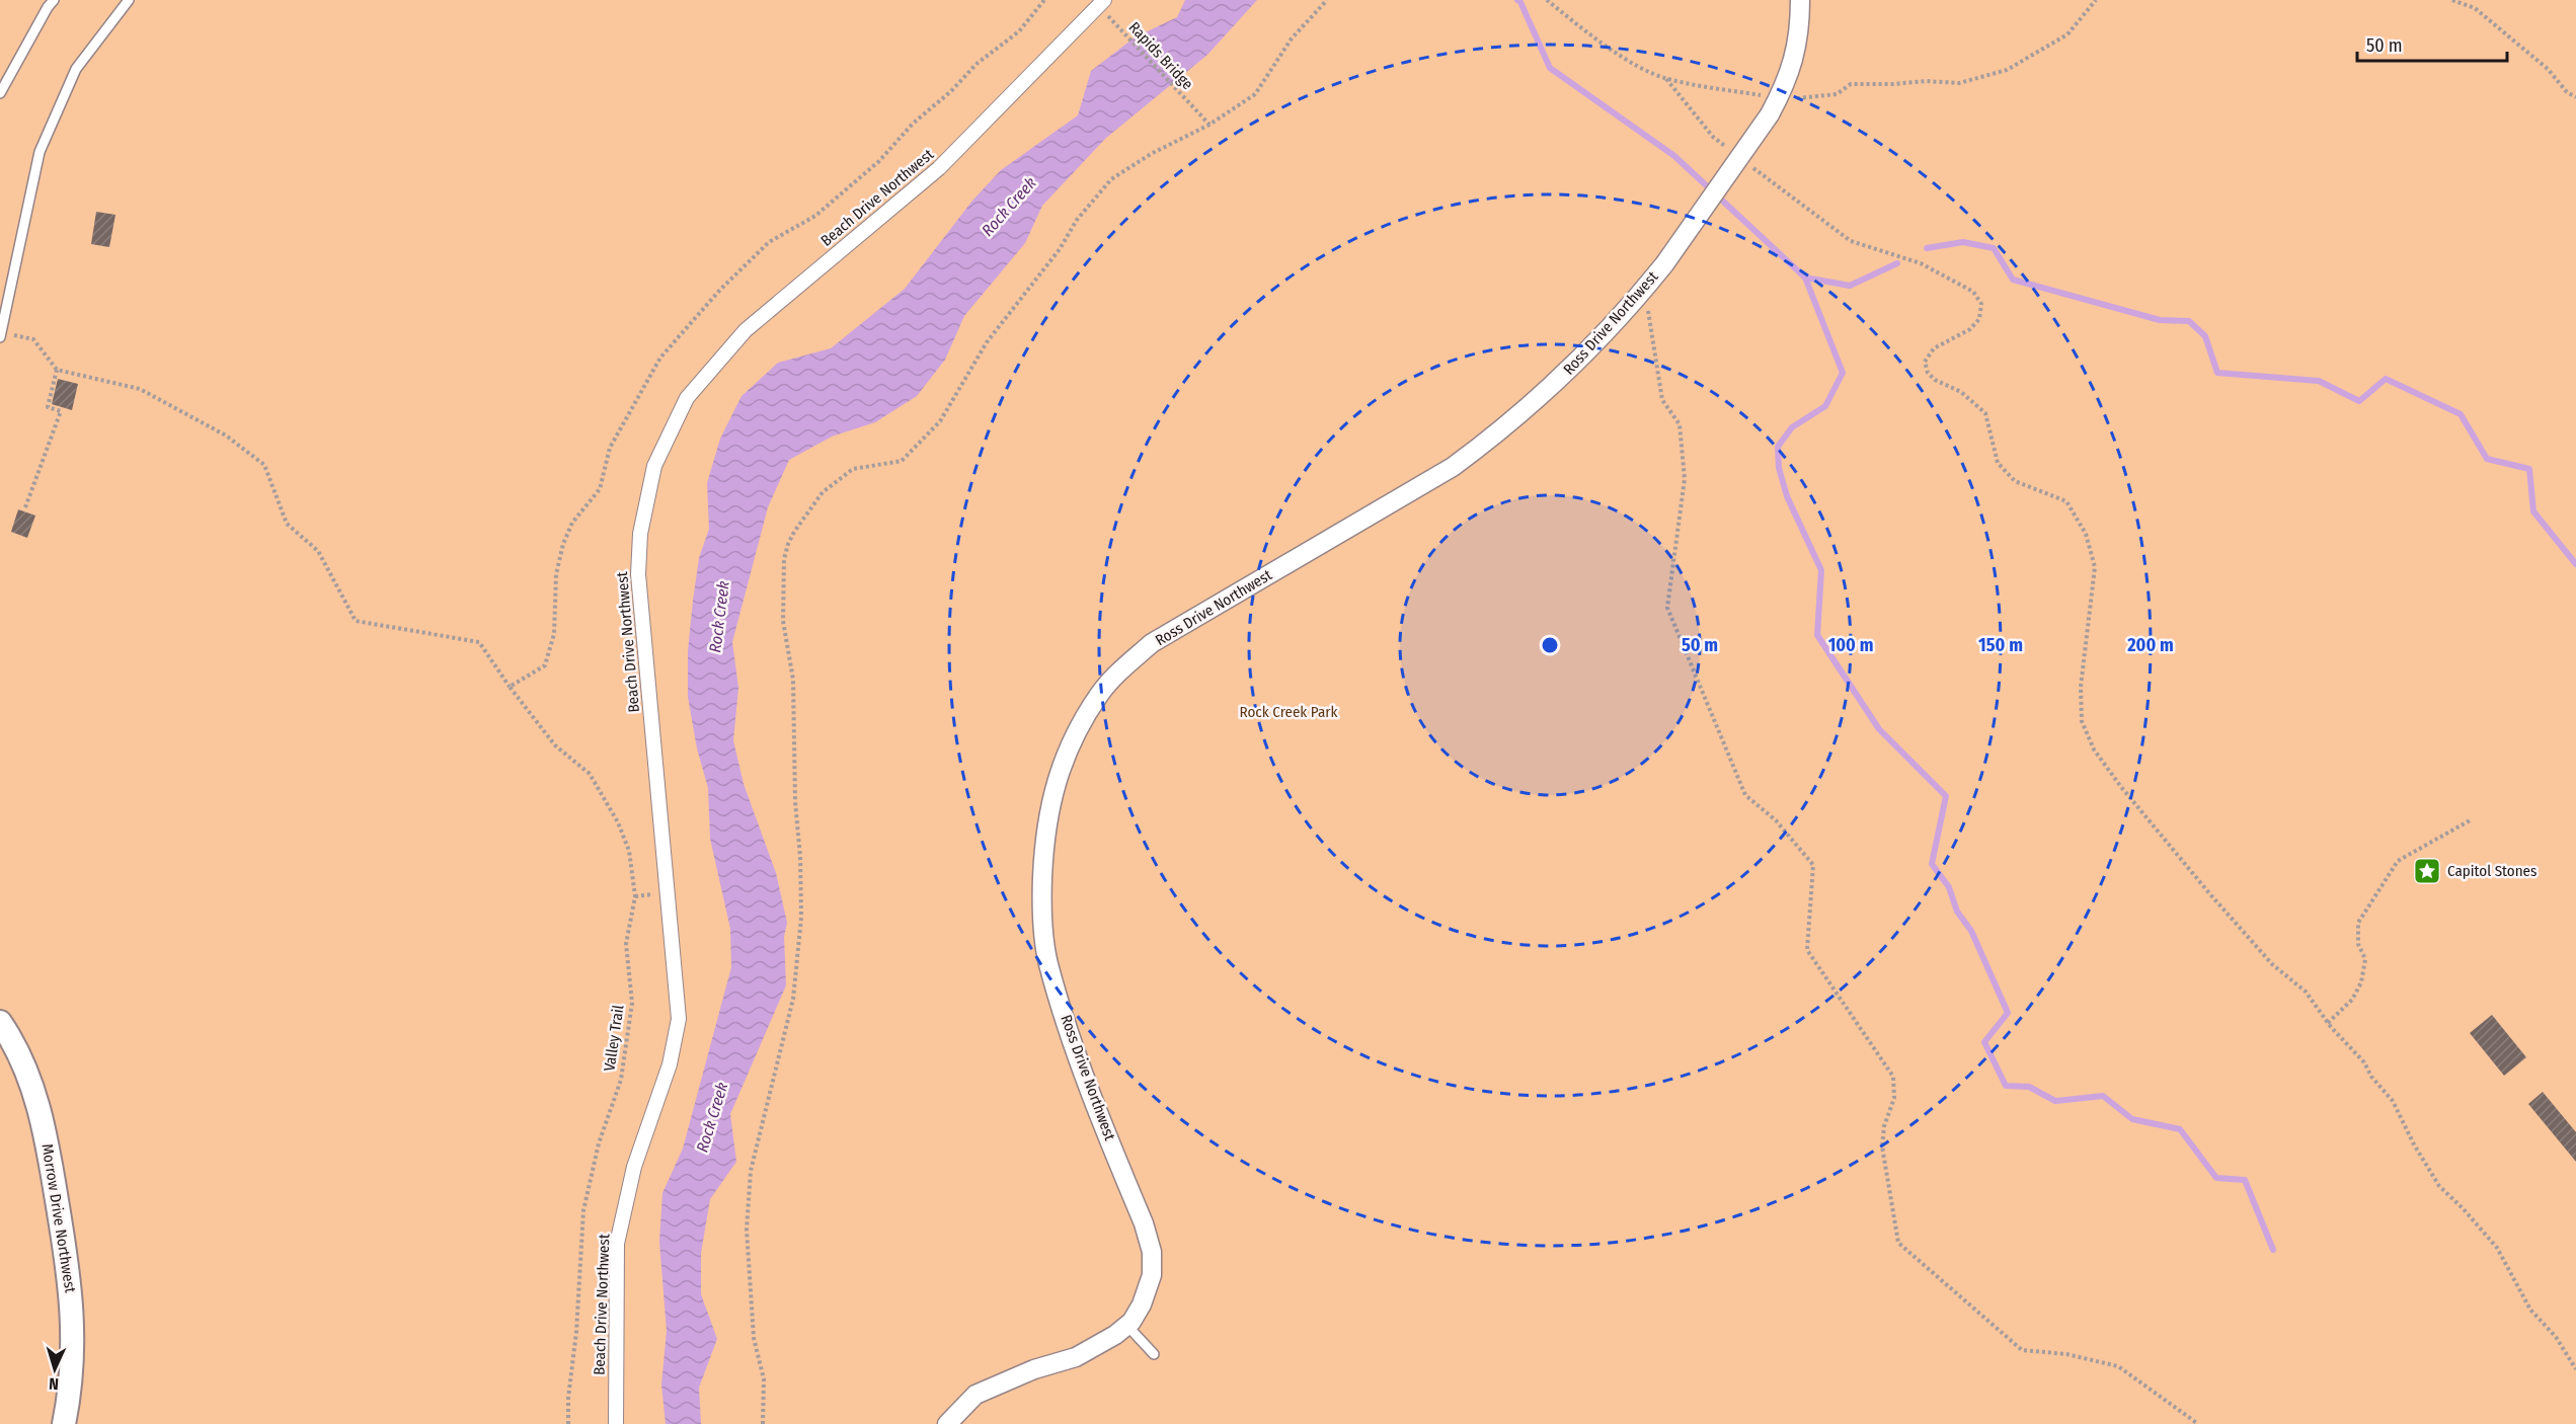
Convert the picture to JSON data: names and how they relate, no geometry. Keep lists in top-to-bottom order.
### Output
{
  "streets": {
    "street": ["Beach Drive Northwest", "Ross Drive Northwest", "Morrow Drive Northwest"],
    "path": ["Rapids Bridge", "Valley Trail"]
  },
  "water": ["Rock Creek"],
  "parks": ["Rock Creek Park"],
  "places": {
    "place": ["Capitol Stones"]
  },
  "scale_bar": "50 m",
  "north": "bottom",
  "rings": [
    "50 m",
    "100 m",
    "150 m",
    "200 m"
  ]
}
